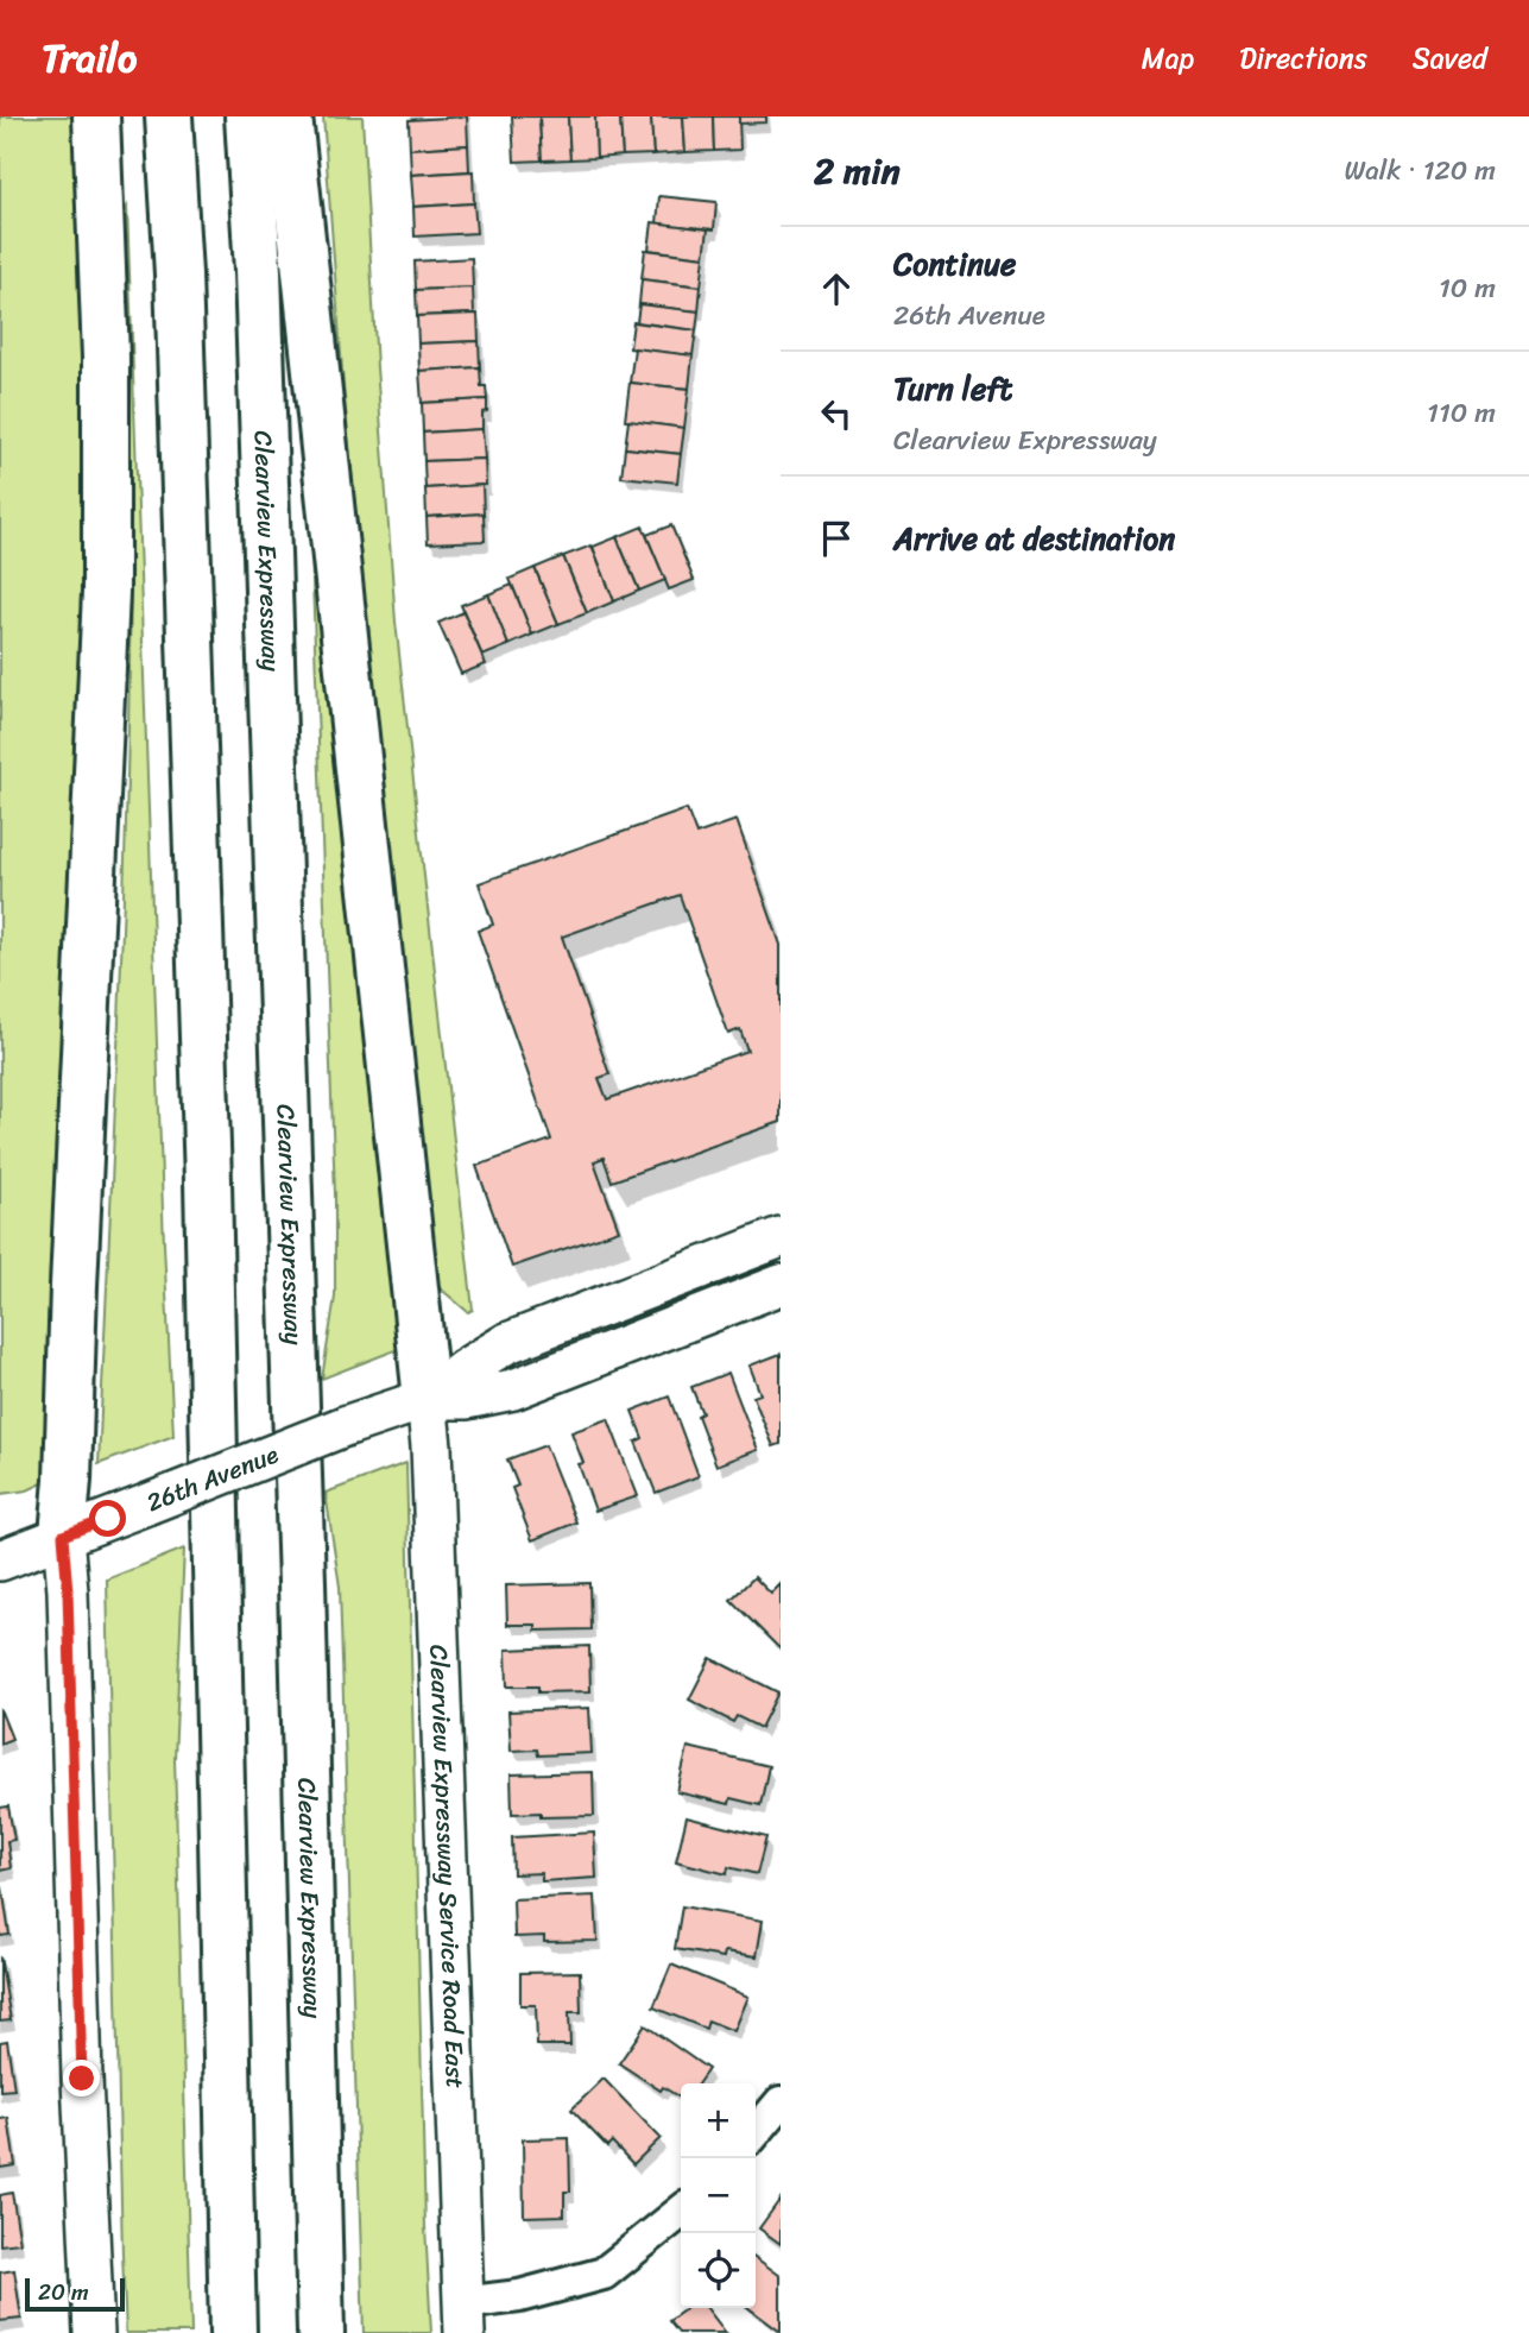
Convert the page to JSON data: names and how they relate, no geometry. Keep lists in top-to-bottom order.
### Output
{
  "streets": {
    "highway": ["Clearview Expressway"],
    "street": ["26th Avenue", "Clearview Expressway Service Road East"]
  },
  "crossings": [
    ["26th Avenue", "Clearview Expressway Service Road East"]
  ],
  "scale_bar": "20 m",
  "page": {
    "header": "Trailo",
    "nav": ["Map", "Directions", "Saved"],
    "heading": ["2 min", "Walk · 120 m"],
    "list": [
      ["Continue", "26th Avenue", "10 m"],
      ["Turn left", "Clearview Expressway", "110 m"],
      "Arrive at destination"
    ],
    "map_buttons": ["+", "−"],
    "scale": "20 m"
  }
}
